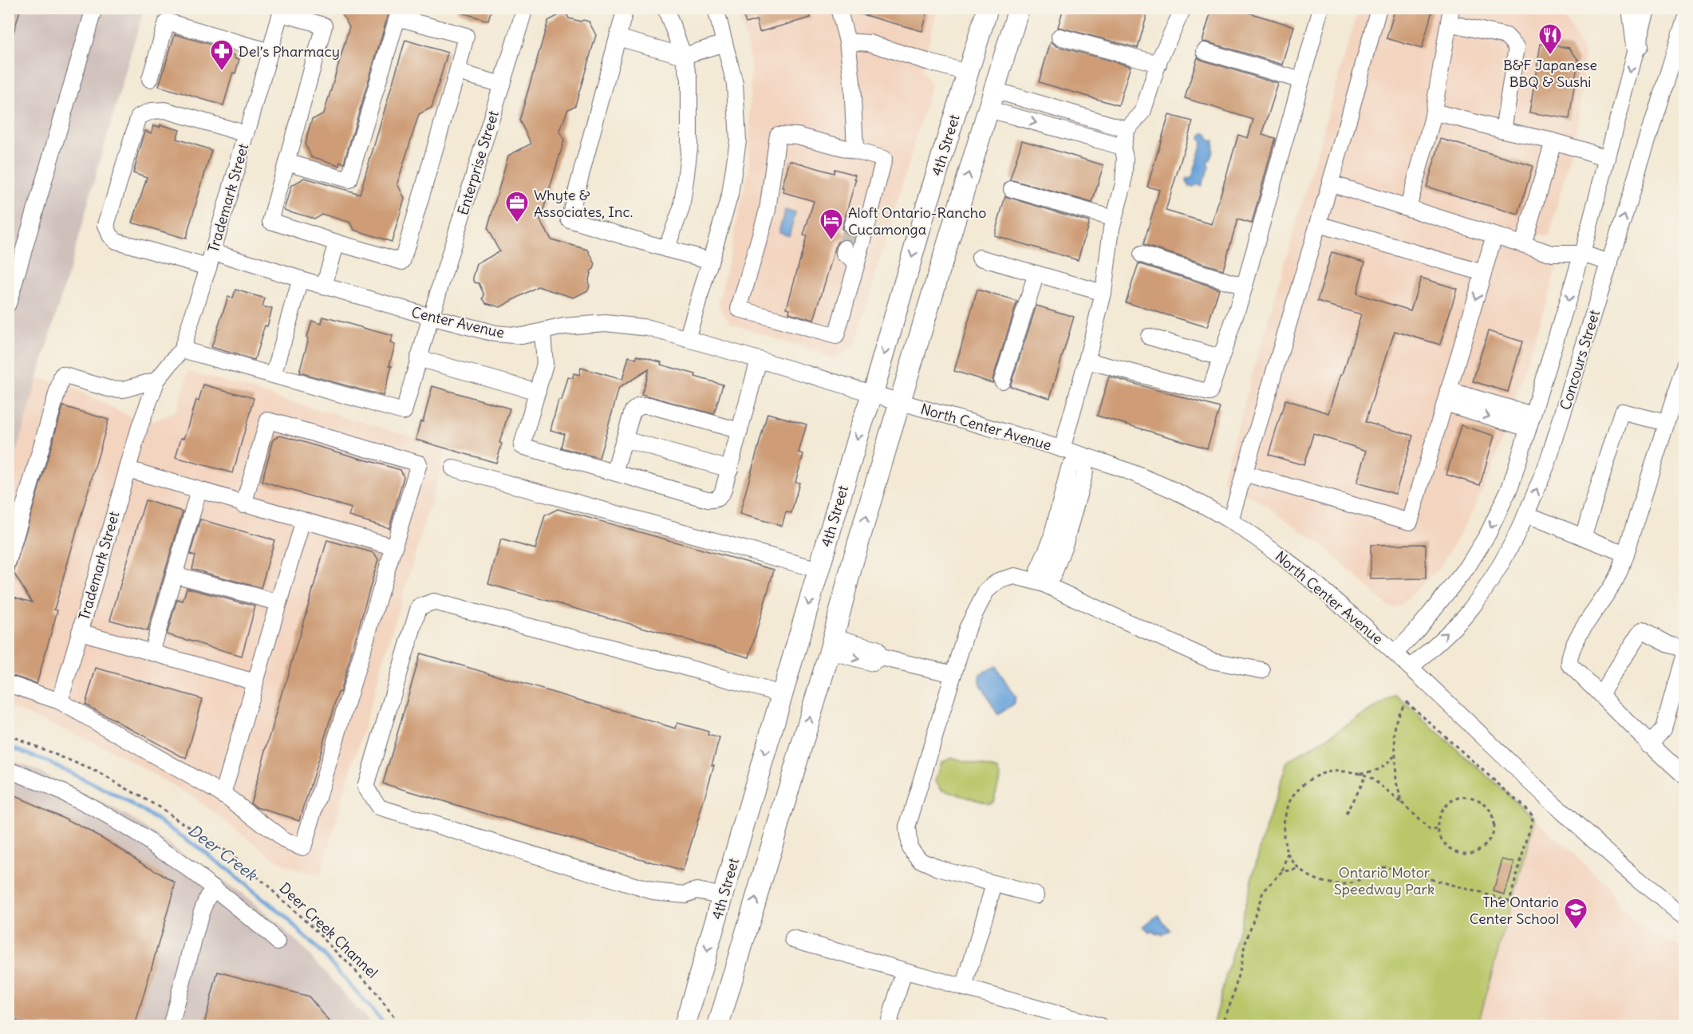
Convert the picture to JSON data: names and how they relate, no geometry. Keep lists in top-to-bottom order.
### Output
{
  "streets": {
    "main road": ["4th Street"],
    "street": [
      "Enterprise Street",
      "Trademark Street",
      "Center Avenue",
      "Concours Street",
      "North Center Avenue"
    ],
    "path": ["Deer Creek Channel"]
  },
  "crossings": [
    ["4th Street", "Center Avenue"],
    ["4th Street", "North Center Avenue"],
    ["Enterprise Street", "Center Avenue"],
    ["Trademark Street", "Center Avenue"],
    ["Center Avenue", "North Center Avenue"],
    ["Concours Street", "North Center Avenue"]
  ],
  "water": ["Deer Creek"],
  "parks": ["Ontario Motor Speedway Park"],
  "places": {
    "restaurant": ["B&F Japanese BBQ & Sushi"],
    "pharmacy": ["Del’s Pharmacy"],
    "office": ["Whyte & Associates, Inc."],
    "hotel": ["Aloft Ontario-Rancho Cucamonga"],
    "school or university": ["The Ontario Center School"]
  }
}
